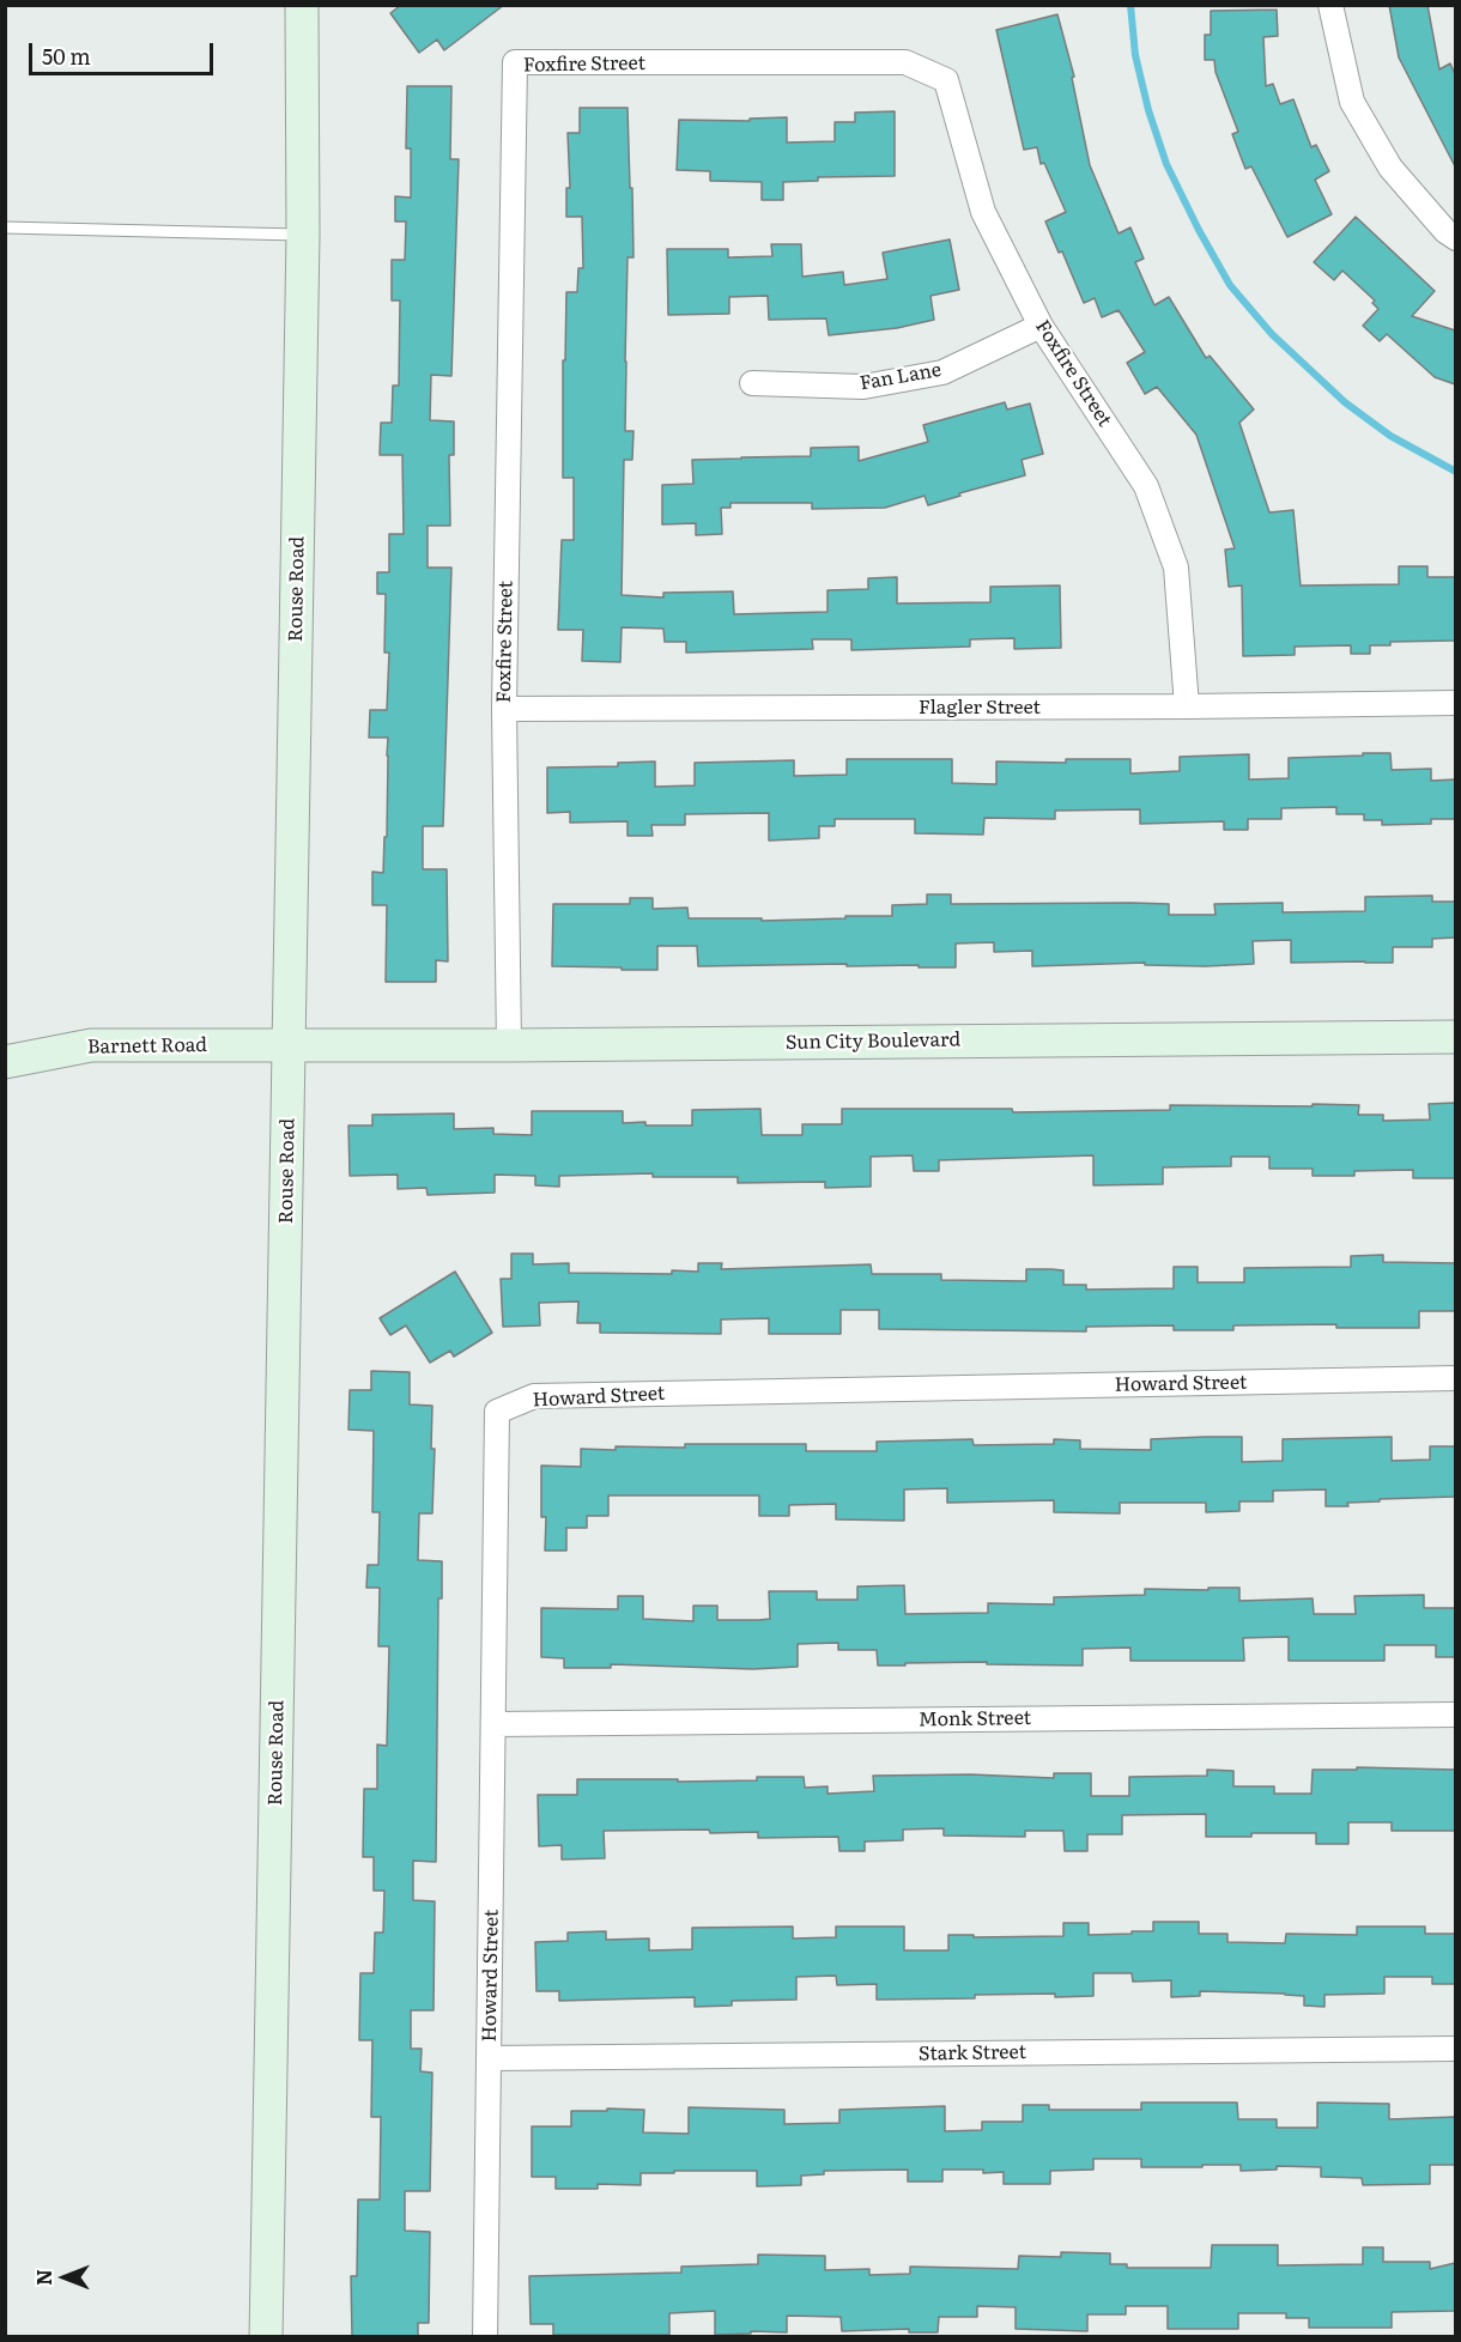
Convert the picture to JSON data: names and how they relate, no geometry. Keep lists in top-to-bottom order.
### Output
{
  "streets": {
    "street": [
      "Foxfire Street",
      "Fan Lane",
      "Rouse Road",
      "Flagler Street",
      "Sun City Boulevard",
      "Barnett Road",
      "Howard Street",
      "Monk Street",
      "Stark Street"
    ]
  },
  "crossings": [
    ["Foxfire Street", "Fan Lane"],
    ["Foxfire Street", "Flagler Street"],
    ["Foxfire Street", "Sun City Boulevard"],
    ["Rouse Road", "Sun City Boulevard"],
    ["Rouse Road", "Barnett Road"],
    ["Sun City Boulevard", "Barnett Road"],
    ["Howard Street", "Monk Street"],
    ["Howard Street", "Stark Street"]
  ],
  "scale_bar": "50 m",
  "north": "left"
}
